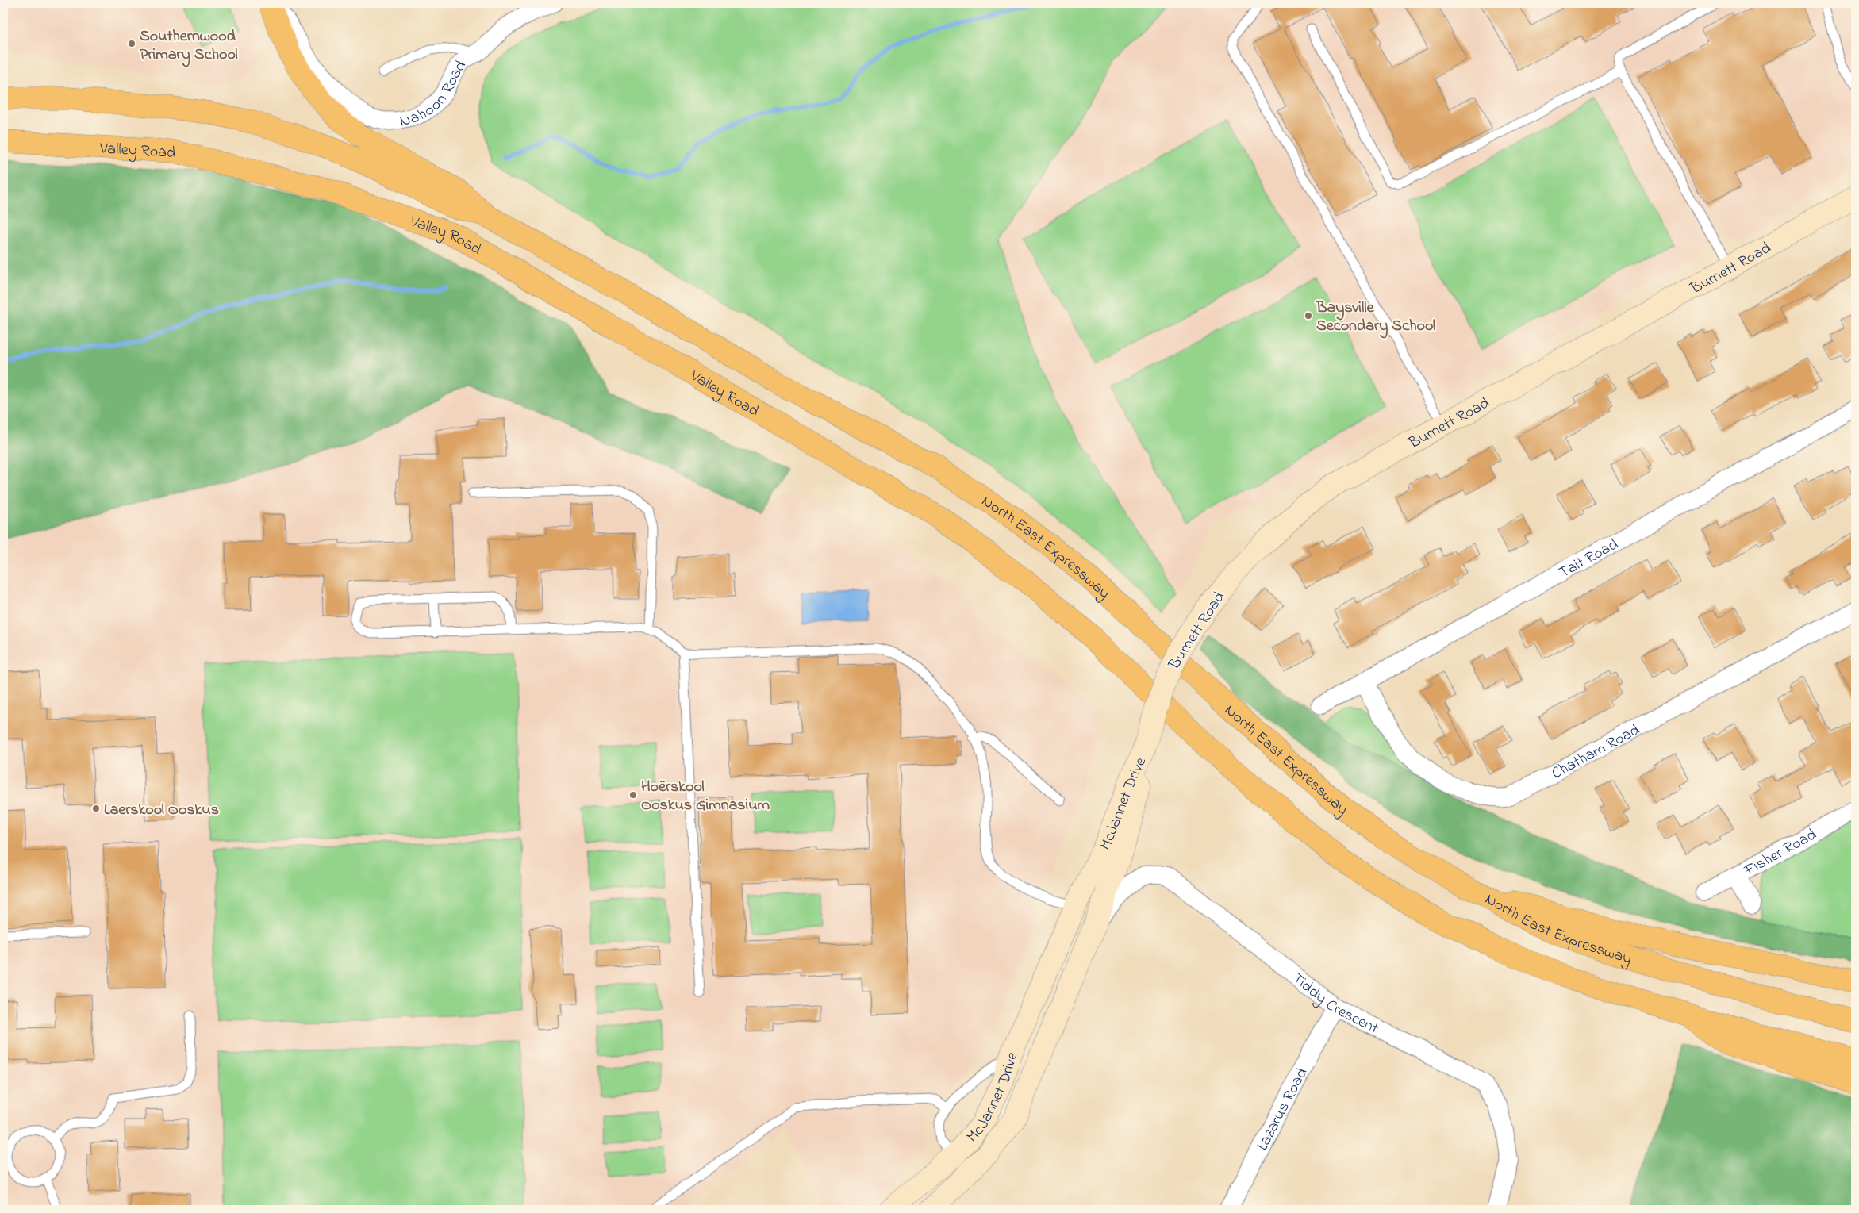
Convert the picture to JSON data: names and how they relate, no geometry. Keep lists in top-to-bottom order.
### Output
{
  "streets": {
    "highway": ["Valley Road", "North East Expressway"],
    "street": [
      "Nahoon Road",
      "Burnett Road",
      "Tait Road",
      "Chatham Road",
      "McJannet Drive",
      "Fisher Road",
      "Tiddy Crescent",
      "Lazarus Road"
    ]
  },
  "crossings": [
    ["Valley Road", "North East Expressway"],
    ["Burnett Road", "McJannet Drive"],
    ["Tait Road", "Chatham Road"],
    ["McJannet Drive", "Tiddy Crescent"],
    ["Tiddy Crescent", "Lazarus Road"]
  ],
  "places": [
    "Southernwood Primary School",
    "Baysville Secondary School",
    "Hoërskool Ooskus Gimnasium",
    "Laerskool Ooskus"
  ]
}
